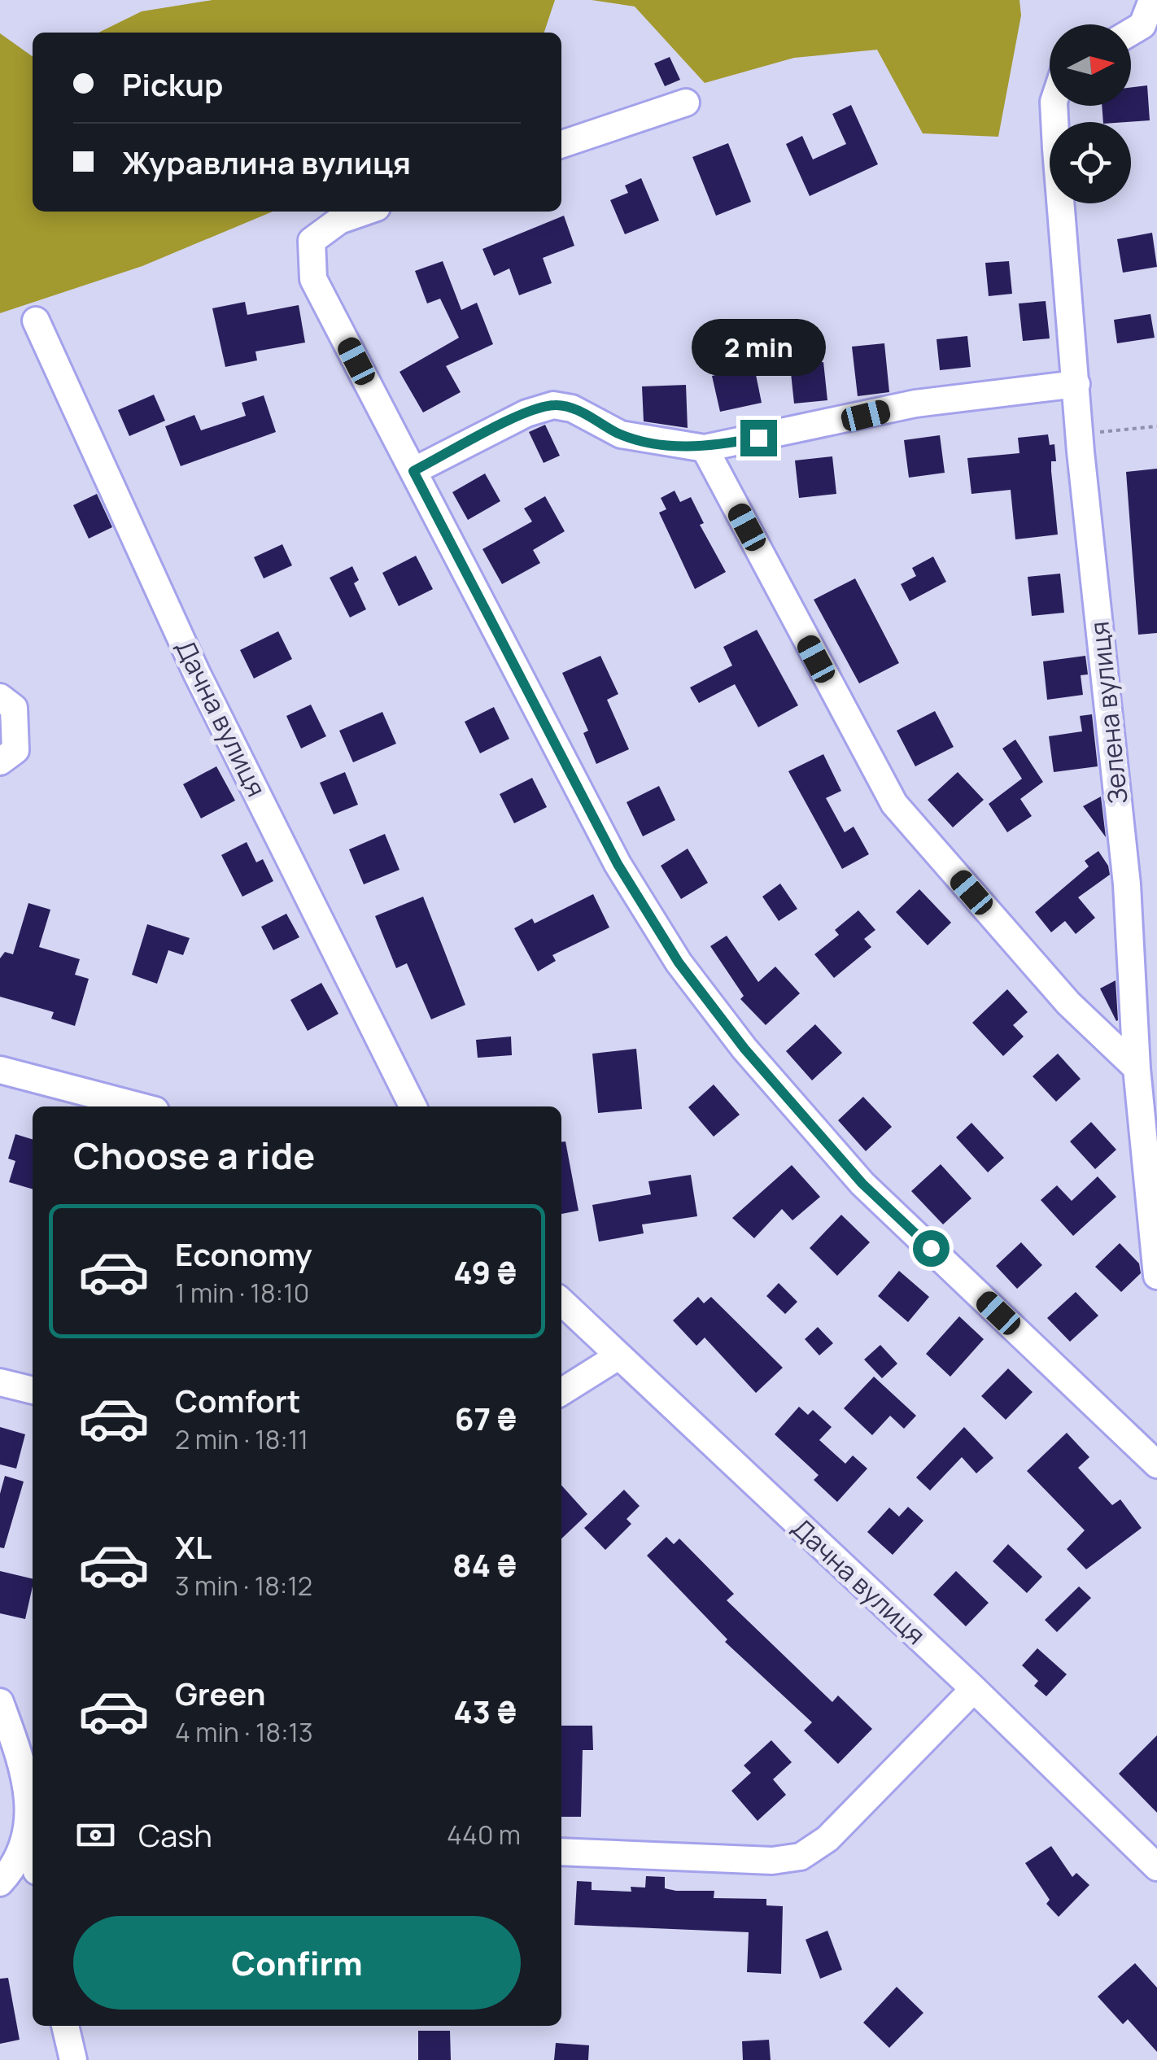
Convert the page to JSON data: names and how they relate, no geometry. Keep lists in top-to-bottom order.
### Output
{
  "streets": {
    "street": ["Зелена вулиця", "Дачна вулиця"]
  },
  "north": "right",
  "page": {
    "banner": ["Pickup", "Журавлина вулиця"],
    "bubble": "2 min",
    "heading": "Choose a ride",
    "list": [
      {
        "name": "Economy",
        "note": "1 min · 18:10",
        "value": "49 ₴"
      },
      {
        "name": "Comfort",
        "note": "2 min · 18:11",
        "value": "67 ₴"
      },
      {
        "name": "XL",
        "note": "3 min · 18:12",
        "value": "84 ₴"
      },
      {
        "name": "Green",
        "note": "4 min · 18:13",
        "value": "43 ₴"
      }
    ],
    "pay": ["Cash", "440 m"],
    "buttons": "Confirm"
  }
}
